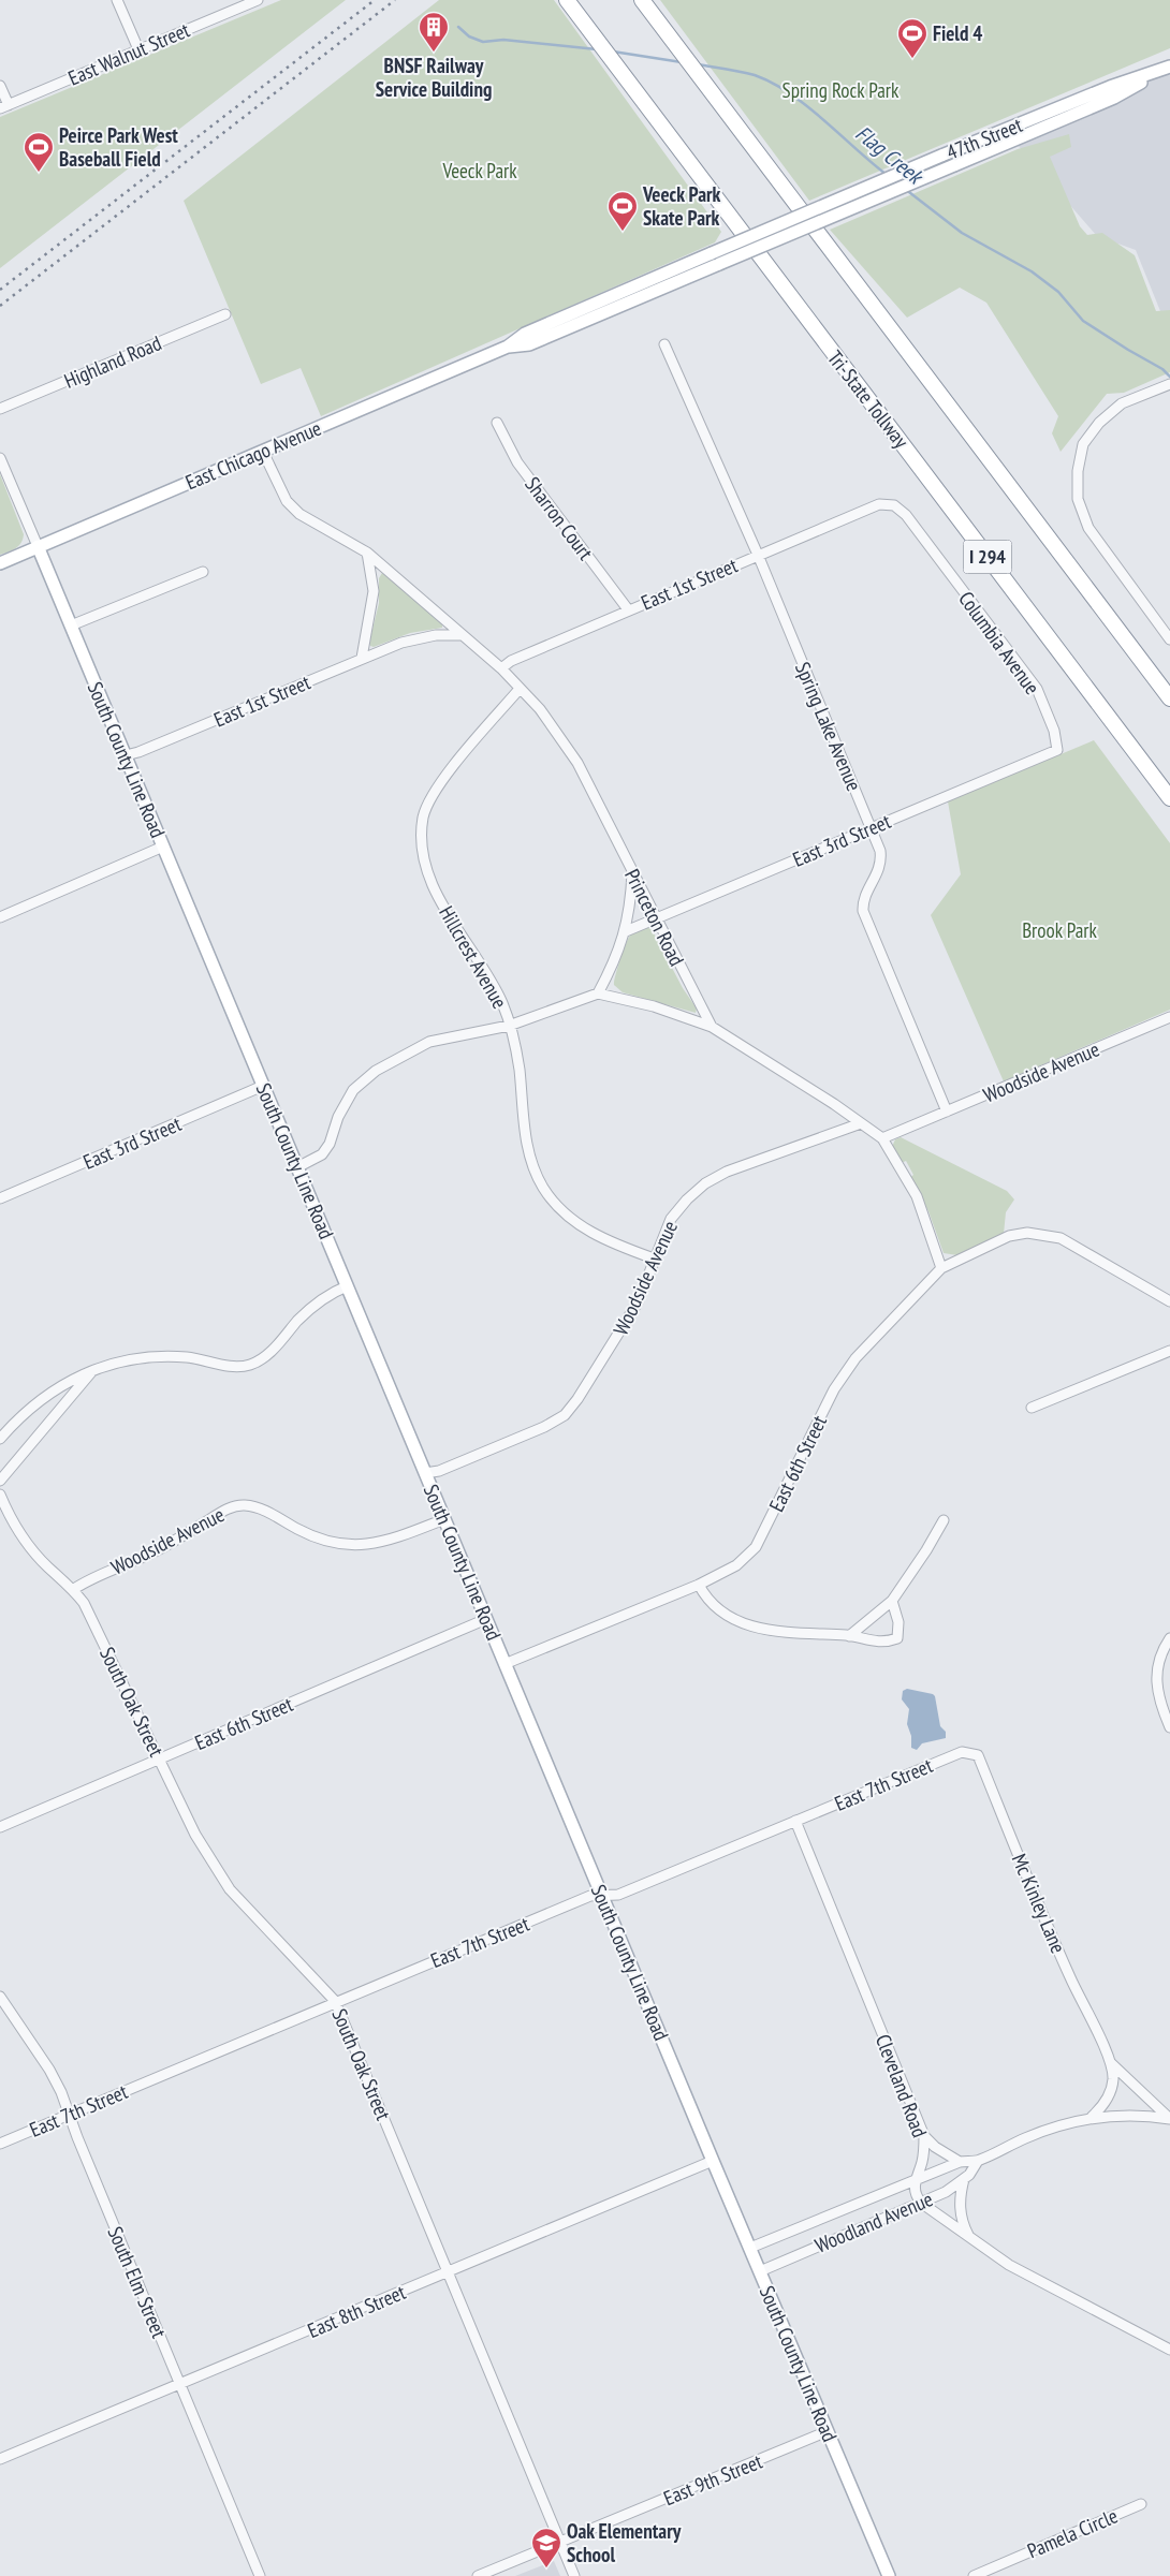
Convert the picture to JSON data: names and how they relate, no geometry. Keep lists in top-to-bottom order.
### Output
{
  "streets": {
    "highway": ["Tri-State Tollway", "I 294"],
    "main road": ["47th Street", "East Chicago Avenue", "South County Line Road"],
    "street": [
      "East Walnut Street",
      "Highland Road",
      "Sharron Court",
      "East 1st Street",
      "Columbia Avenue",
      "Spring Lake Avenue",
      "East 3rd Street",
      "Princeton Road",
      "Hillcrest Avenue",
      "Woodside Avenue",
      "East 6th Street",
      "South Oak Street",
      "East 7th Street",
      "Mc Kinley Lane",
      "Cleveland Road",
      "Woodland Avenue",
      "South Elm Street",
      "East 8th Street",
      "East 9th Street",
      "Pamela Circle"
    ]
  },
  "crossings": [
    ["47th Street", "East Chicago Avenue"],
    ["East Chicago Avenue", "South County Line Road"],
    ["East Chicago Avenue", "Princeton Road"],
    ["Sharron Court", "East 1st Street"],
    ["East 1st Street", "Columbia Avenue"],
    ["East 1st Street", "Spring Lake Avenue"],
    ["East 1st Street", "South County Line Road"],
    ["East 1st Street", "Princeton Road"],
    ["Columbia Avenue", "East 3rd Street"],
    ["Spring Lake Avenue", "East 3rd Street"],
    ["Spring Lake Avenue", "Woodside Avenue"],
    ["South County Line Road", "East 3rd Street"],
    ["South County Line Road", "Woodside Avenue"],
    ["South County Line Road", "East 6th Street"],
    ["South County Line Road", "East 7th Street"],
    ["South County Line Road", "Woodland Avenue"],
    ["South County Line Road", "East 8th Street"],
    ["South County Line Road", "East 9th Street"],
    ["East 3rd Street", "Princeton Road"],
    ["Princeton Road", "Hillcrest Avenue"],
    ["Hillcrest Avenue", "Woodside Avenue"],
    ["Woodside Avenue", "South Oak Street"],
    ["East 6th Street", "South Oak Street"],
    ["South Oak Street", "East 7th Street"],
    ["South Oak Street", "East 8th Street"],
    ["South Oak Street", "East 9th Street"],
    ["East 7th Street", "Mc Kinley Lane"],
    ["East 7th Street", "Cleveland Road"],
    ["East 7th Street", "South Elm Street"],
    ["Mc Kinley Lane", "Woodland Avenue"],
    ["Cleveland Road", "Woodland Avenue"],
    ["South Elm Street", "East 8th Street"]
  ],
  "water": ["Flag Creek"],
  "parks": ["Spring Rock Park", "Veeck Park", "Brook Park"],
  "places": {
    "building": ["BNSF Railway Service Building"],
    "sports": ["Field 4", "Peirce Park West Baseball Field", "Veeck Park Skate Park"],
    "school or university": ["Oak Elementary School"]
  }
}
